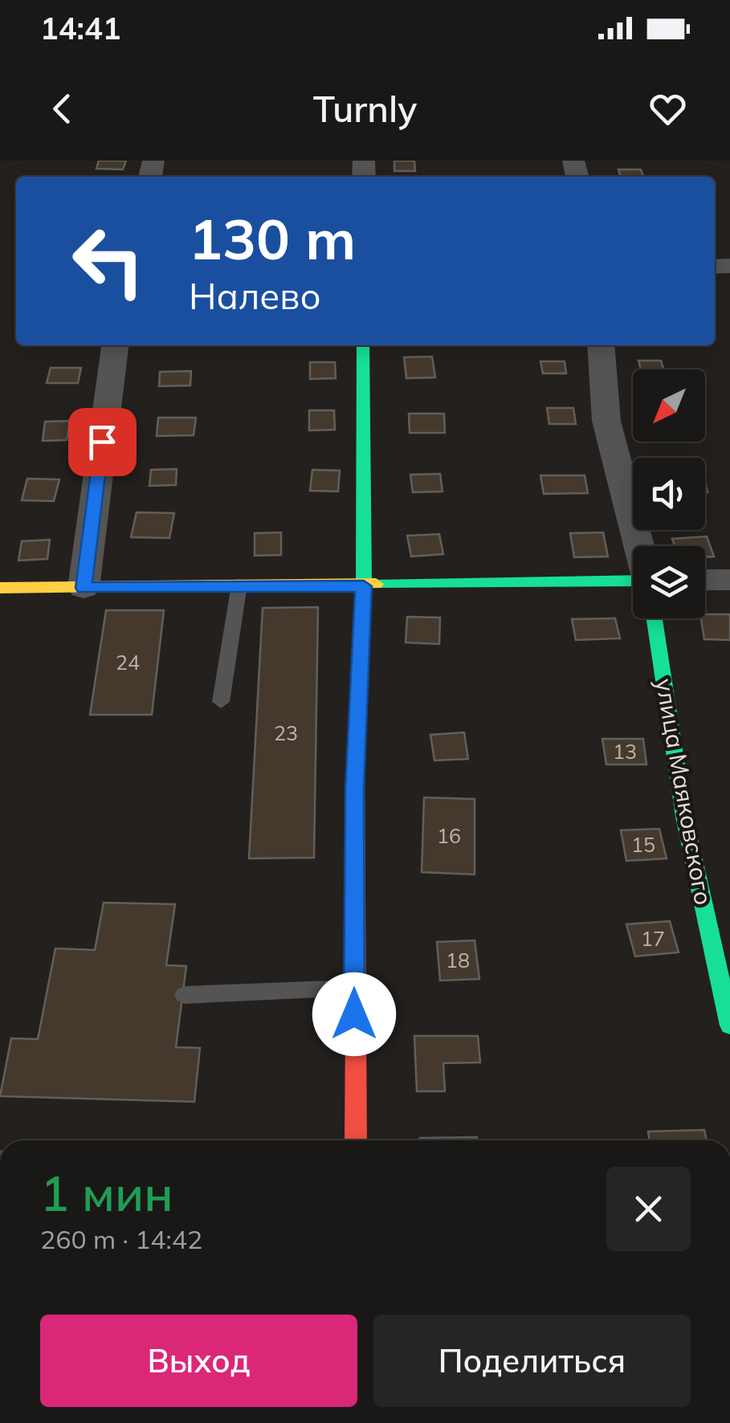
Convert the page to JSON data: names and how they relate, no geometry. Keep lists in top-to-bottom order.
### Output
{
  "streets": {
    "street": ["улица Маяковского"]
  },
  "house_numbers": [
    "24",
    "23",
    "13",
    "16",
    "15",
    "17",
    "18"
  ],
  "north": "bottom left",
  "page": {
    "status": "14:41",
    "header": "Turnly",
    "turn": ["130 m", "Налево"],
    "heading": ["1 мин", "260 m · 14:42"],
    "buttons": ["Выход", "Поделиться"]
  }
}
